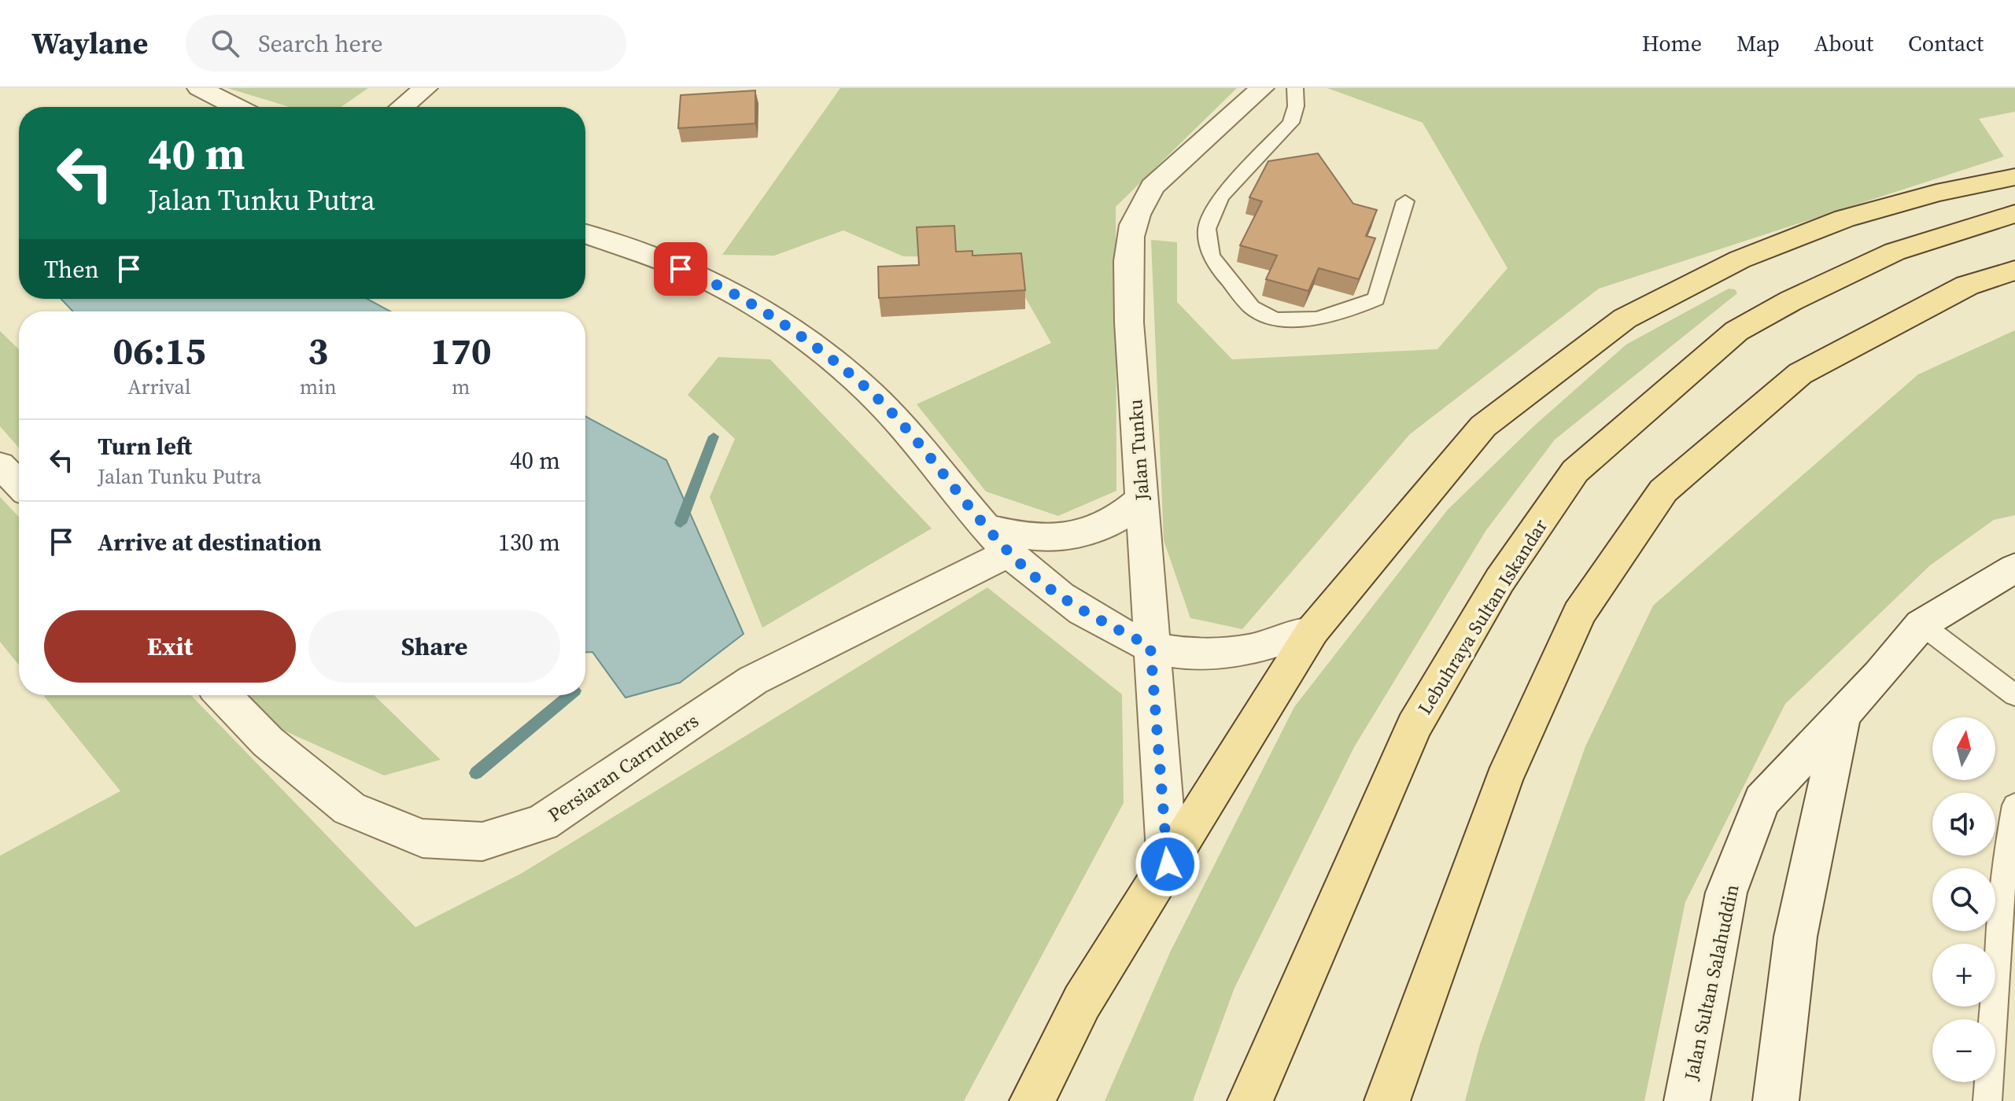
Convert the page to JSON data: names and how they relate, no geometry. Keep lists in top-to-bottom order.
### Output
{
  "streets": {
    "main road": ["Lebuhraya Sultan Iskandar"],
    "street": ["Jalan Tunku", "Persiaran Carruthers", "Jalan Sultan Salahuddin"]
  },
  "north": "top",
  "page": {
    "header": "Waylane",
    "search": "Search here",
    "nav": [
      "Home",
      "Map",
      "About",
      "Contact"
    ],
    "turn": ["40 m", "Jalan Tunku Putra"],
    "then": "Then",
    "eta": [
      "06:15",
      "Arrival",
      "3",
      "min",
      "170",
      "m"
    ],
    "list": [
      {
        "name": "Turn left",
        "note": "Jalan Tunku Putra",
        "value": "40 m"
      },
      {
        "name": "Arrive at destination",
        "value": "130 m"
      }
    ],
    "buttons": ["Exit", "Share"],
    "map_buttons": ["+", "−"]
  }
}
